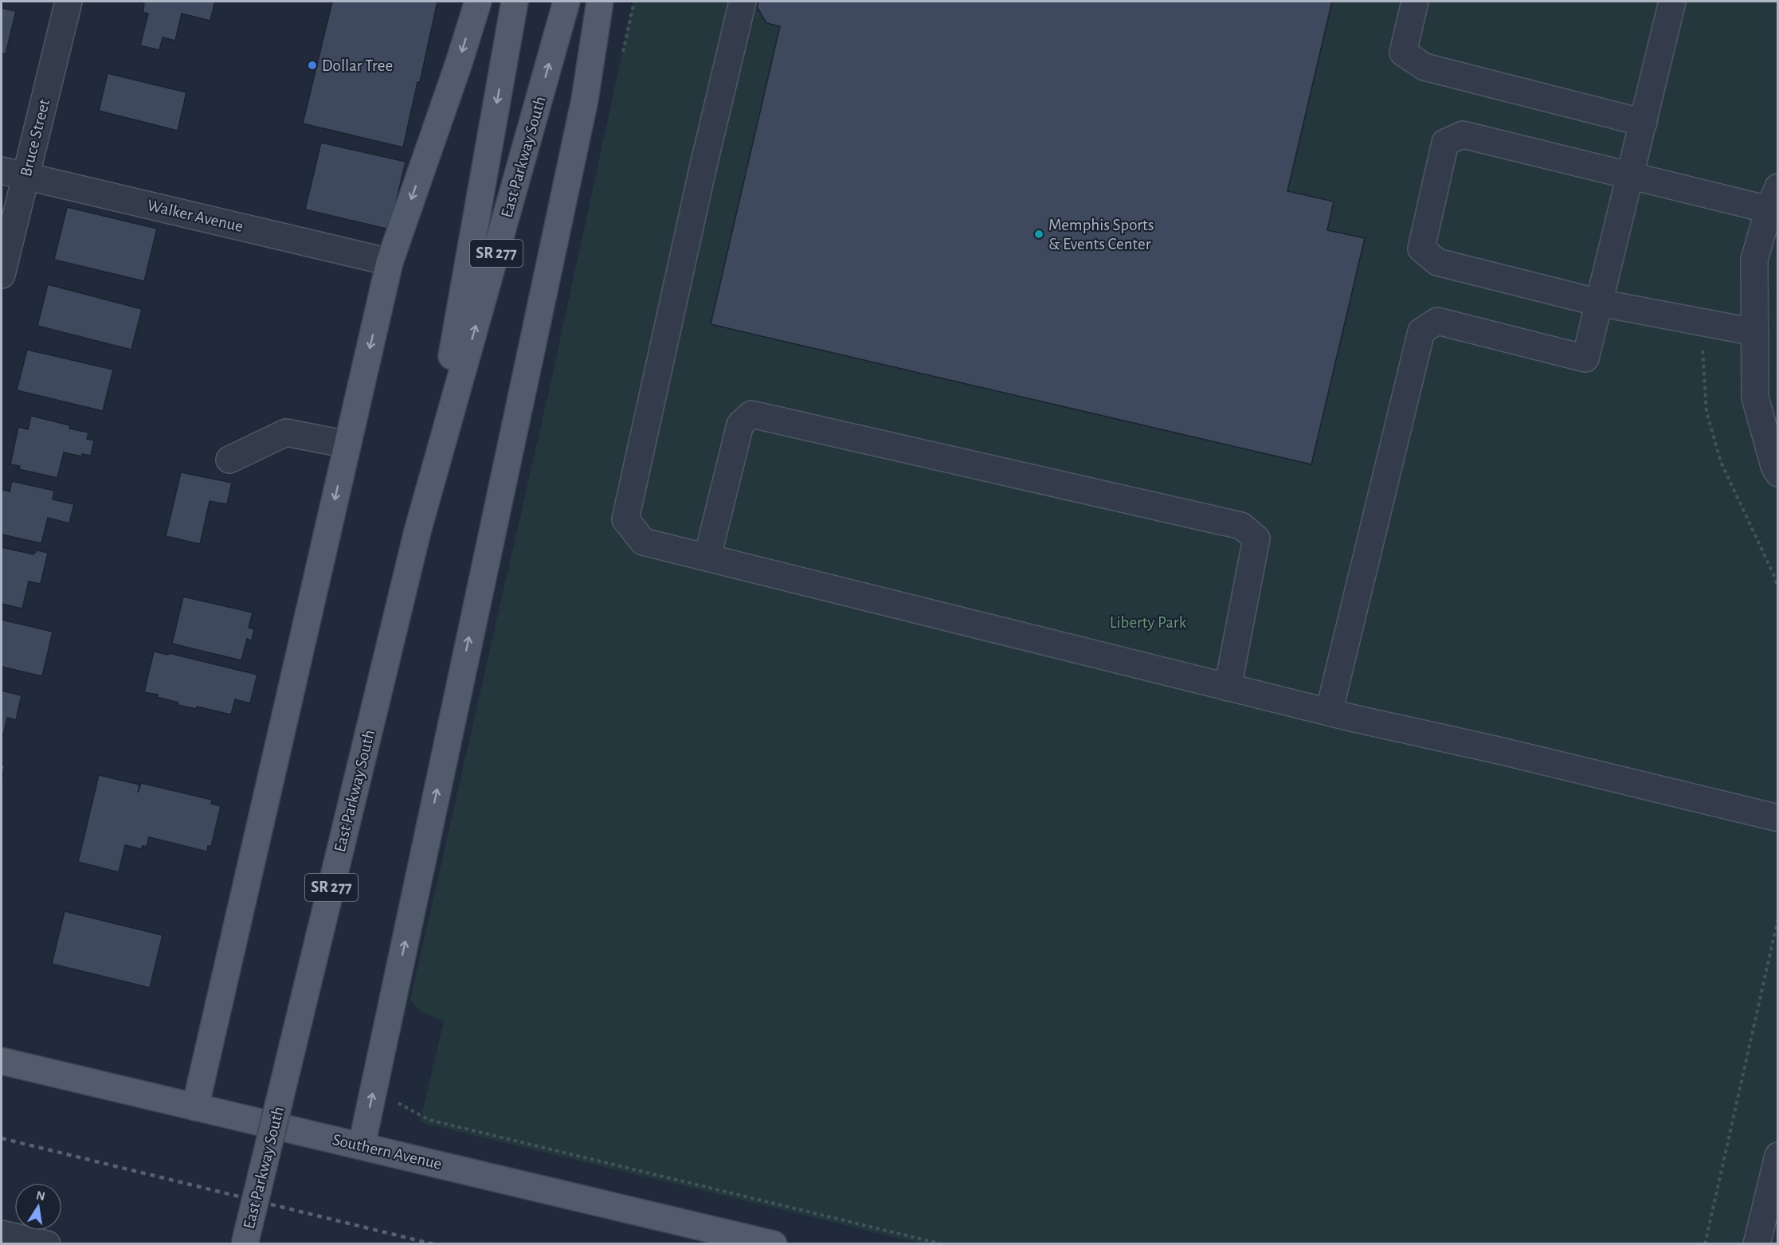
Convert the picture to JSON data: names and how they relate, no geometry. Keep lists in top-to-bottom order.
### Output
{
  "streets": {
    "main road": ["East Parkway South", "SR 277", "Southern Avenue"],
    "street": ["Bruce Street", "Walker Avenue"]
  },
  "crossings": [
    ["Bruce Street", "Walker Avenue"]
  ],
  "parks": ["Liberty Park"],
  "places": ["Dollar Tree", "Memphis Sports & Events Center"],
  "north": "top"
}
